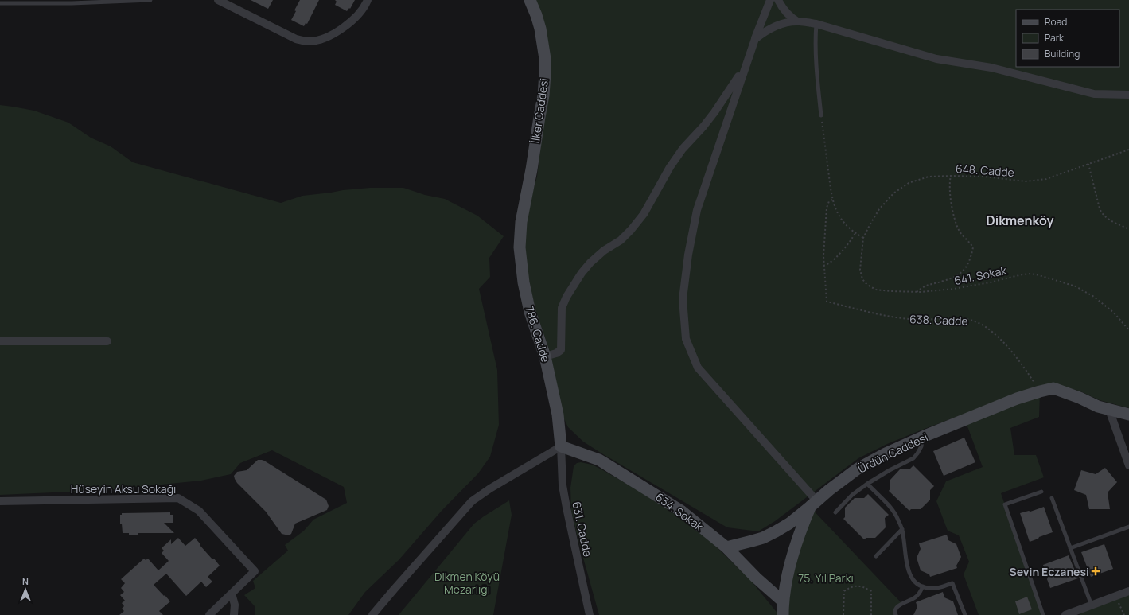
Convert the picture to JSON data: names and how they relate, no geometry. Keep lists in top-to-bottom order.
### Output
{
  "streets": {
    "main road": [
      "İlker Caddesi",
      "786. Cadde",
      "Ürdün Caddesi",
      "634. Sokak"
    ],
    "street": ["Hüseyin Aksu Sokağı", "631. Cadde"],
    "path": ["648. Cadde", "641. Sokak", "638. Cadde"]
  },
  "crossings": [
    ["İlker Caddesi", "786. Cadde"],
    ["648. Cadde", "641. Sokak"],
    ["638. Cadde", "Ürdün Caddesi"],
    ["786. Cadde", "634. Sokak"],
    ["786. Cadde", "631. Cadde"],
    ["Ürdün Caddesi", "634. Sokak"],
    ["634. Sokak", "631. Cadde"]
  ],
  "districts": ["Dikmenköy"],
  "parks": ["Dikmen Köyü Mezarlığı", "75. Yıl Parkı"],
  "places": {
    "health": ["Sevin Eczanesi"]
  },
  "legend": ["Road", "Park", "Building"],
  "north": "top"
}
